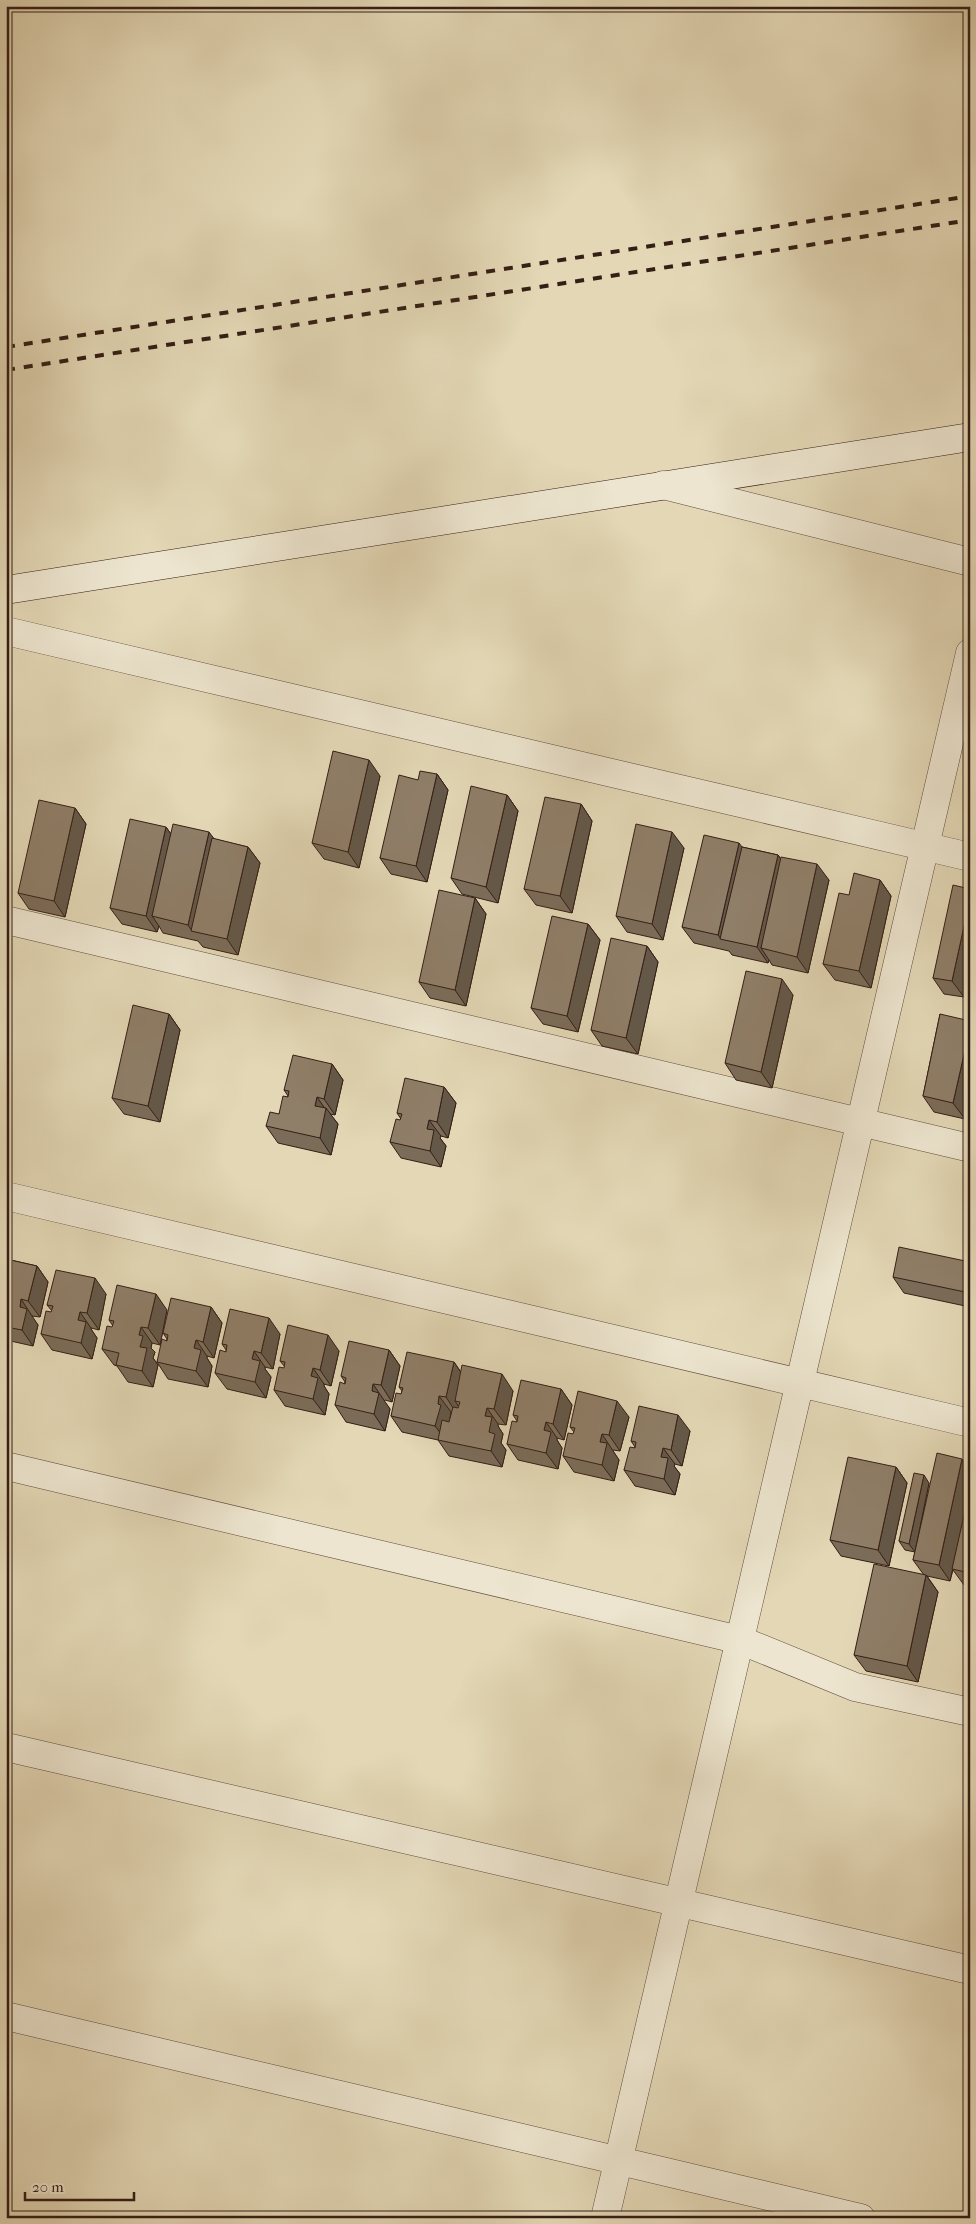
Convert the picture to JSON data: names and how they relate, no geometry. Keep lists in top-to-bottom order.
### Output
{
  "scale_bar": "20 m"
}
